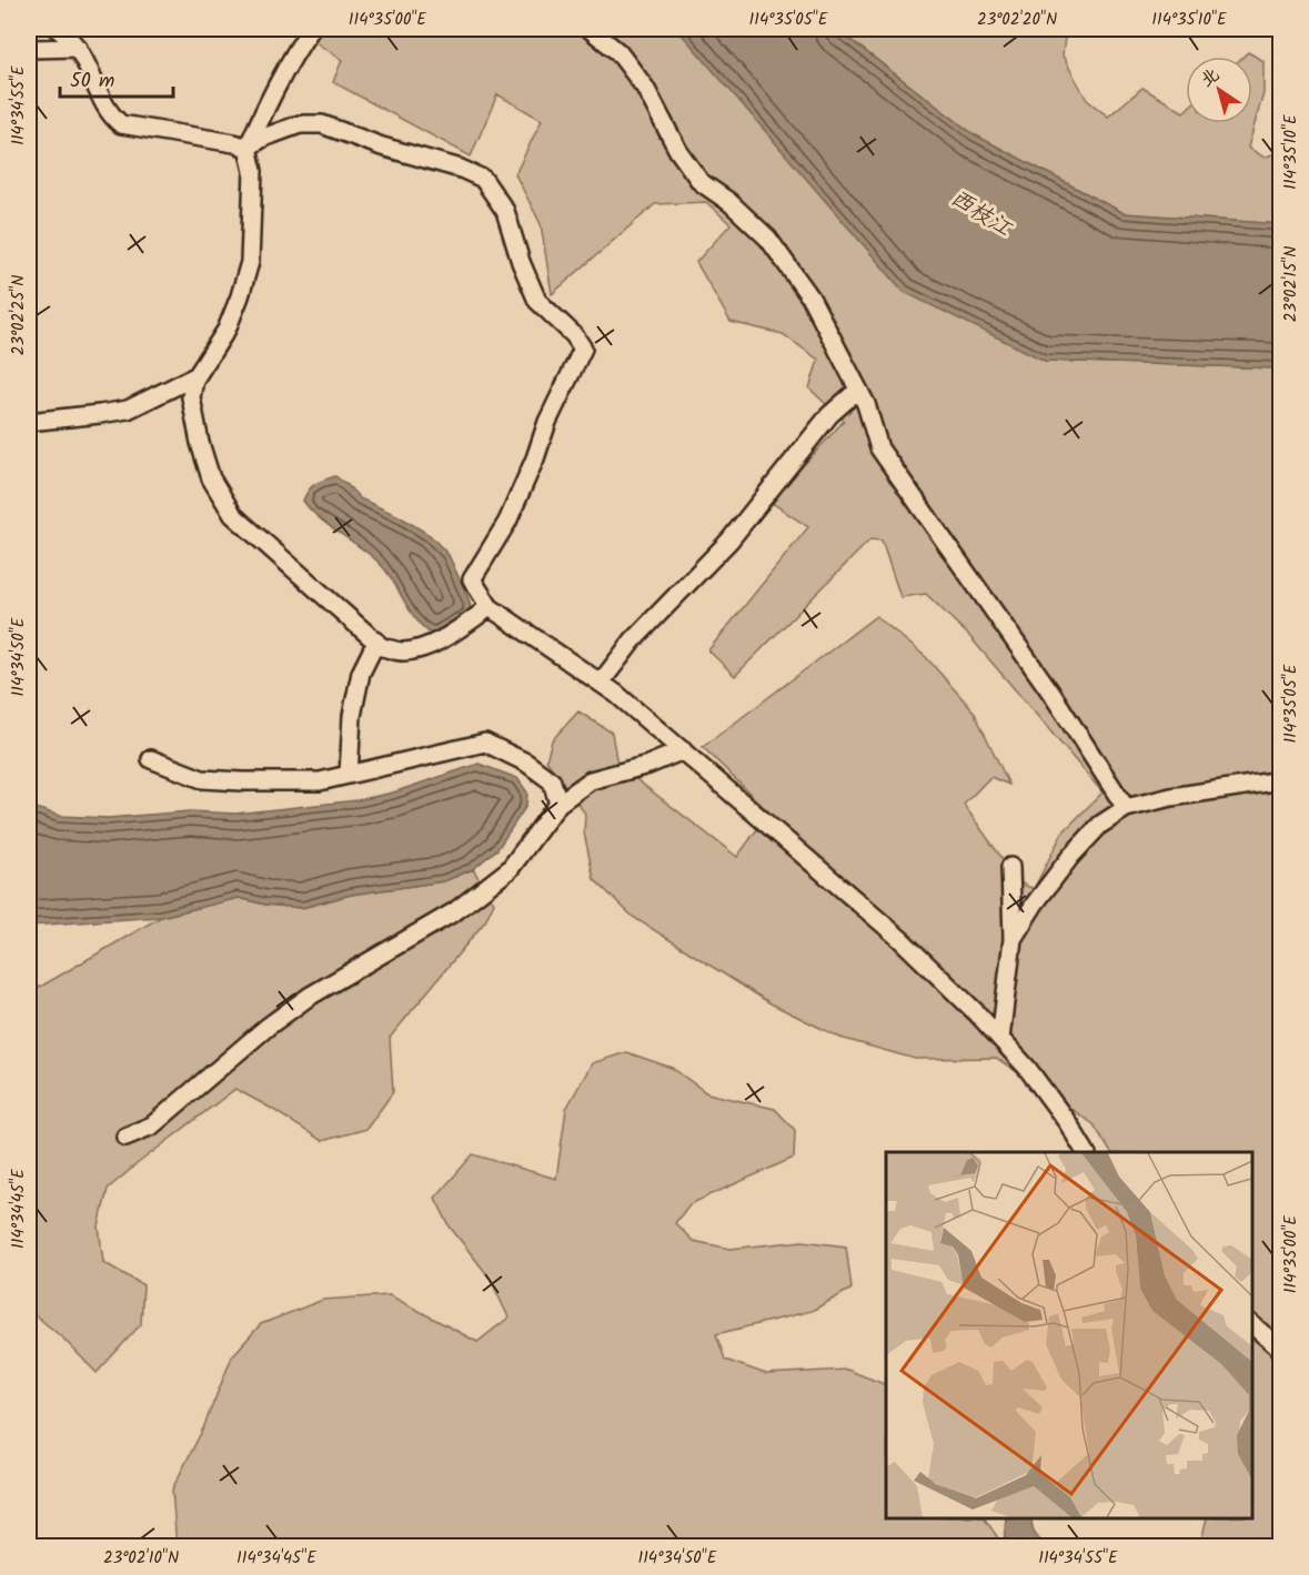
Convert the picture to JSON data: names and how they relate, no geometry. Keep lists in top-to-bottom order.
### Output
{
  "water": ["西枝江"],
  "scale_bar": "50 m",
  "north": "top left",
  "coordinates": [
    "114°35'00\"E",
    "114°35'05\"E",
    "23°02'20\"N",
    "114°35'10\"E",
    "114°34'55\"E",
    "23°02'15\"N",
    "23°02'25\"N",
    "114°34'50\"E",
    "114°34'45\"E",
    "23°02'10\"N"
  ]
}
